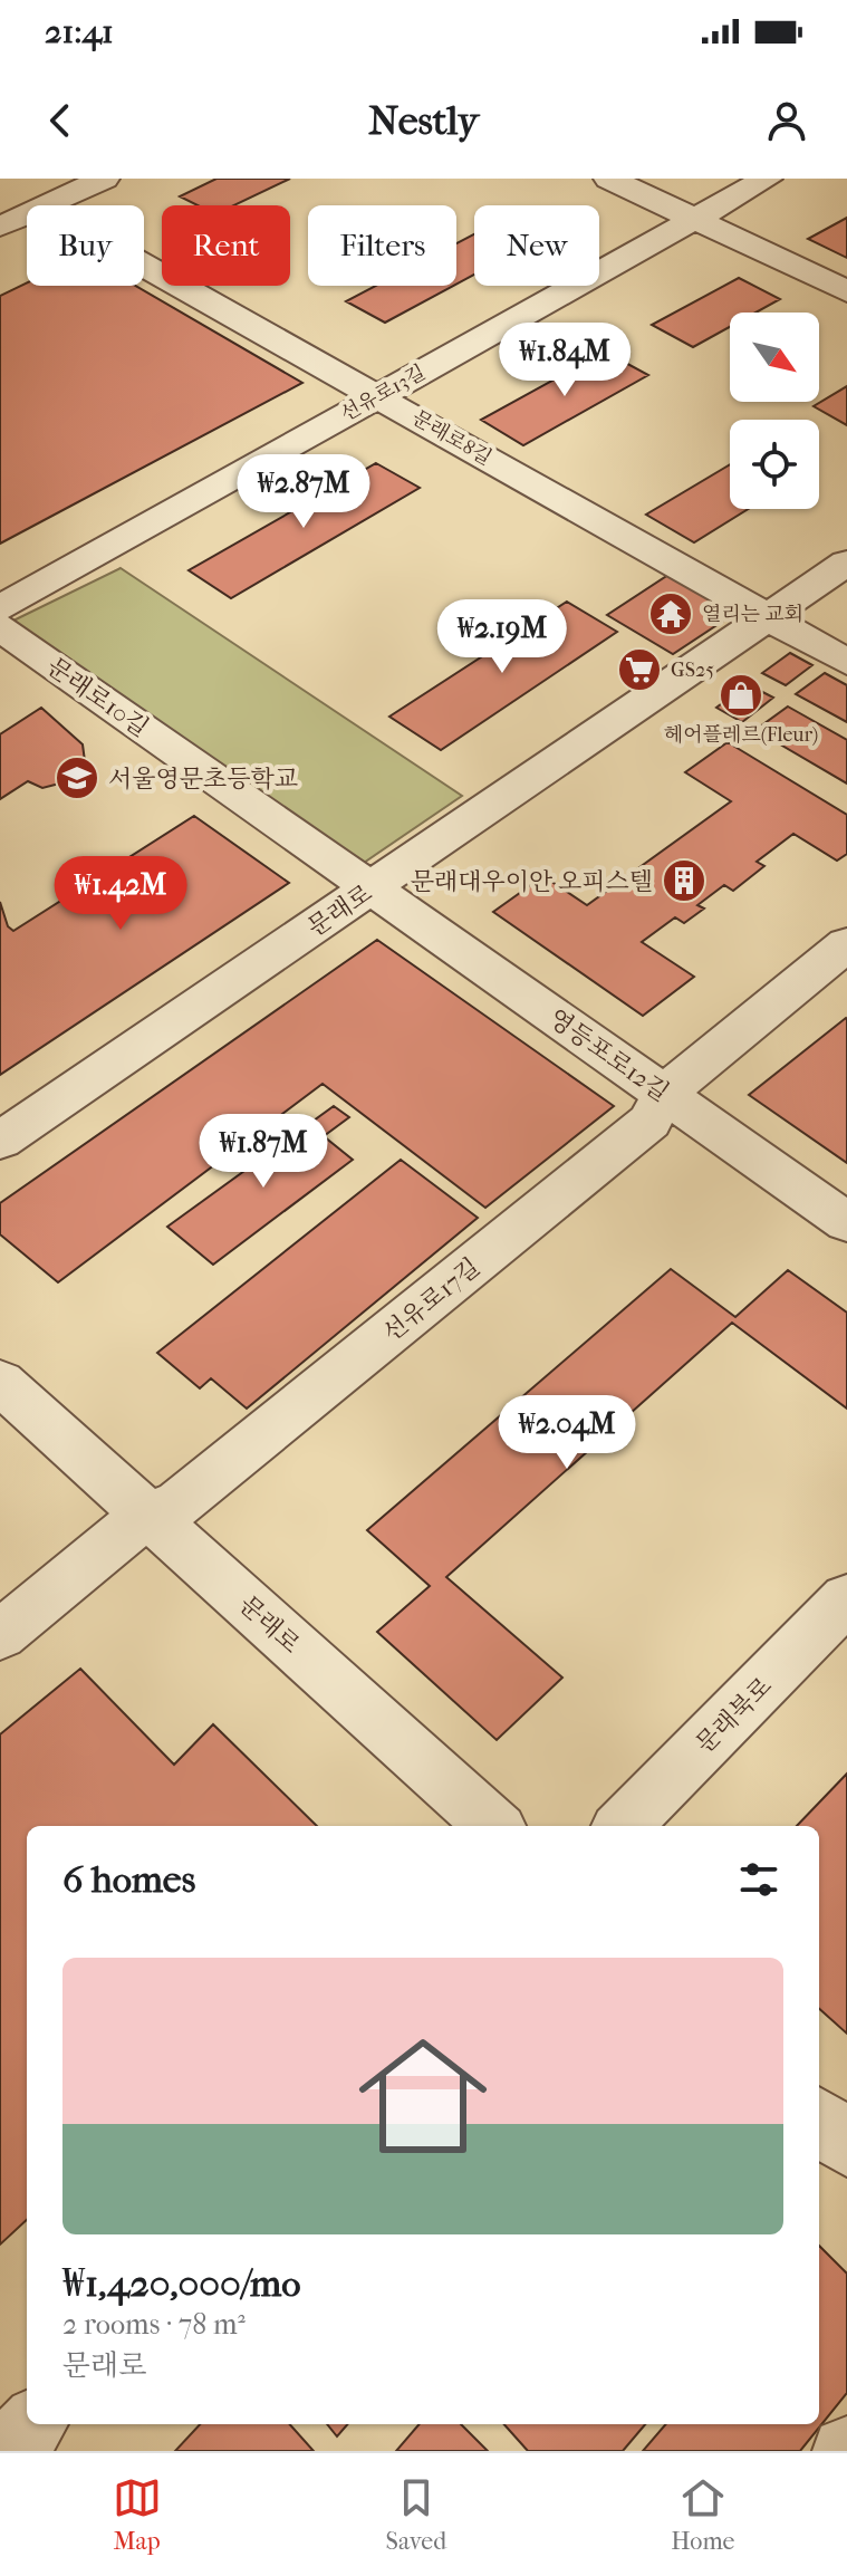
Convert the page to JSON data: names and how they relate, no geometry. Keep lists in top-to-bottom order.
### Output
{
  "streets": {
    "street": [
      "선유로13길",
      "문래로8길",
      "문래로10길",
      "문래로",
      "영등포로12길",
      "선유로17길",
      "문래북로"
    ]
  },
  "crossings": [
    ["선유로13길", "문래로8길"],
    ["문래로8길", "문래로"],
    ["문래로10길", "문래로"],
    ["문래로10길", "영등포로12길"],
    ["문래로", "영등포로12길"],
    ["문래로", "선유로17길"],
    ["영등포로12길", "선유로17길"]
  ],
  "places": {
    "temple": ["열리는 교회"],
    "supermarket": ["GS25"],
    "shop": ["헤어플레르(Fleur)"],
    "school or university": ["서울영문초등학교"],
    "building": ["문래대우이안 오피스텔"]
  },
  "north": "bottom right",
  "page": {
    "status": "21:41",
    "header": "Nestly",
    "chip": [
      "Buy",
      "Rent",
      "Filters",
      "New"
    ],
    "price": [
      "₩1.84M",
      "₩2.87M",
      "₩2.19M",
      "₩1.42M",
      "₩1.87M",
      "₩2.04M"
    ],
    "heading": "6 homes",
    "list": [
      {
        "name": "₩1,420,000/mo",
        "note": "2 rooms · 78 m² · 문래로"
      }
    ],
    "tabs": ["Map", "Saved", "Home"]
  }
}
